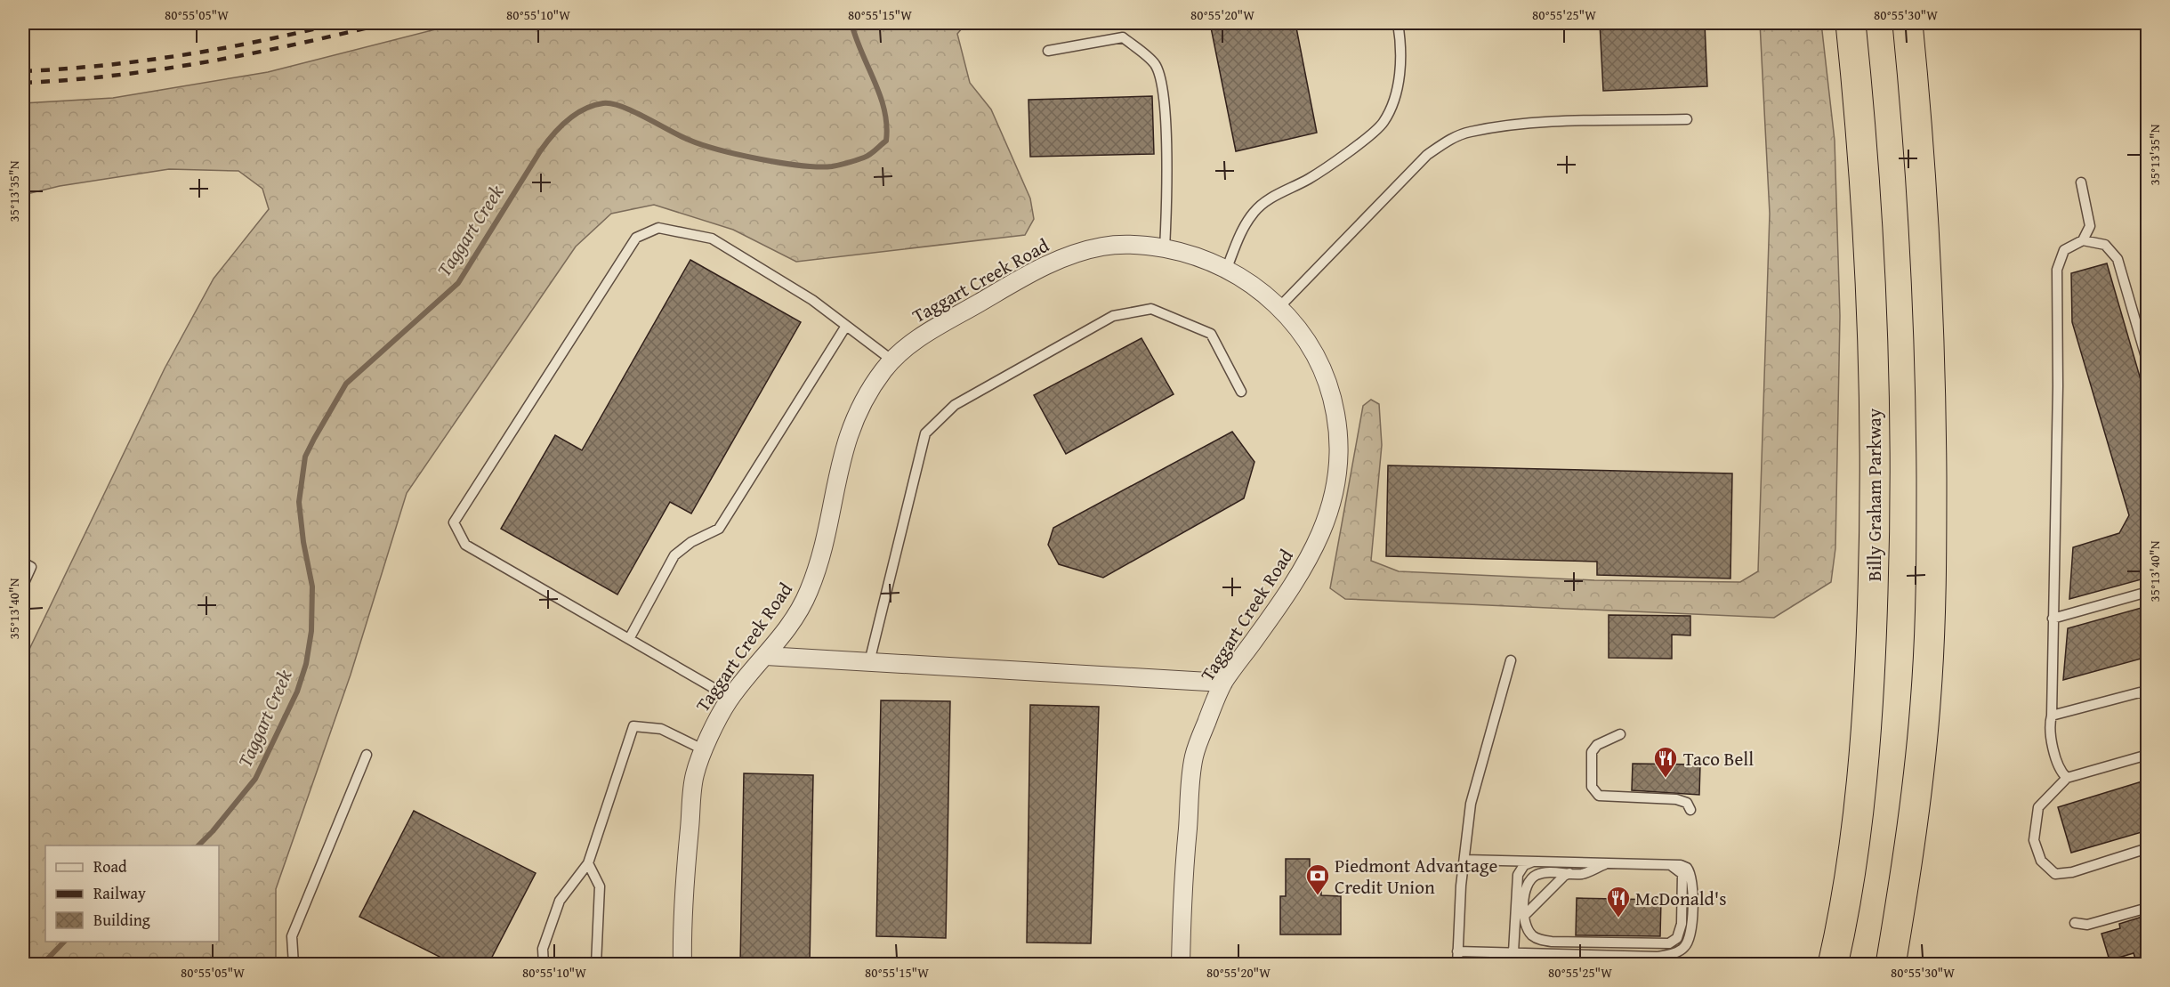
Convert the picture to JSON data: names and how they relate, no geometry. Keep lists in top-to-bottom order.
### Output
{
  "streets": {
    "highway": ["Billy Graham Parkway"],
    "street": ["Taggart Creek Road"]
  },
  "water": ["Taggart Creek"],
  "places": {
    "restaurant": ["Taco Bell", "McDonald's"],
    "bank": ["Piedmont Advantage Credit Union"]
  },
  "legend": ["Road", "Railway", "Building"],
  "coordinates": [
    "80°55'05\"W",
    "80°55'10\"W",
    "80°55'15\"W",
    "80°55'20\"W",
    "80°55'25\"W",
    "80°55'30\"W",
    "35°13'35\"N",
    "35°13'40\"N"
  ]
}
